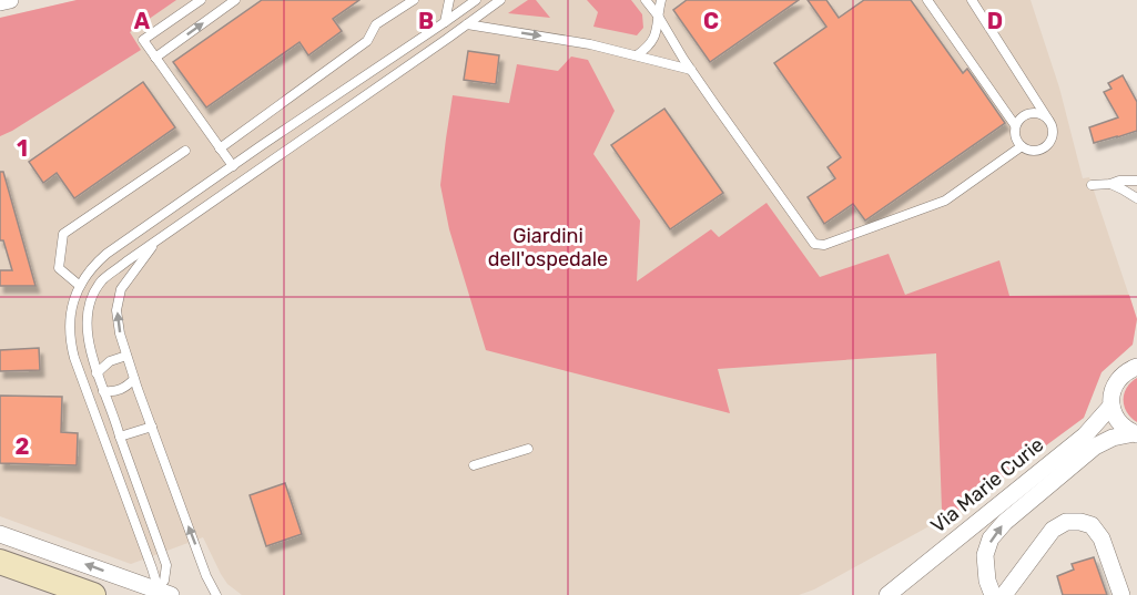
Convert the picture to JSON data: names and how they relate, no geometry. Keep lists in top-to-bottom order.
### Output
{
  "streets": {
    "street": ["Via Marie Curie"]
  },
  "parks": ["Giardini dell'ospedale"],
  "grid": {
    "columns": [
      "A",
      "B",
      "C",
      "D"
    ],
    "rows": ["1", "2"]
  }
}
